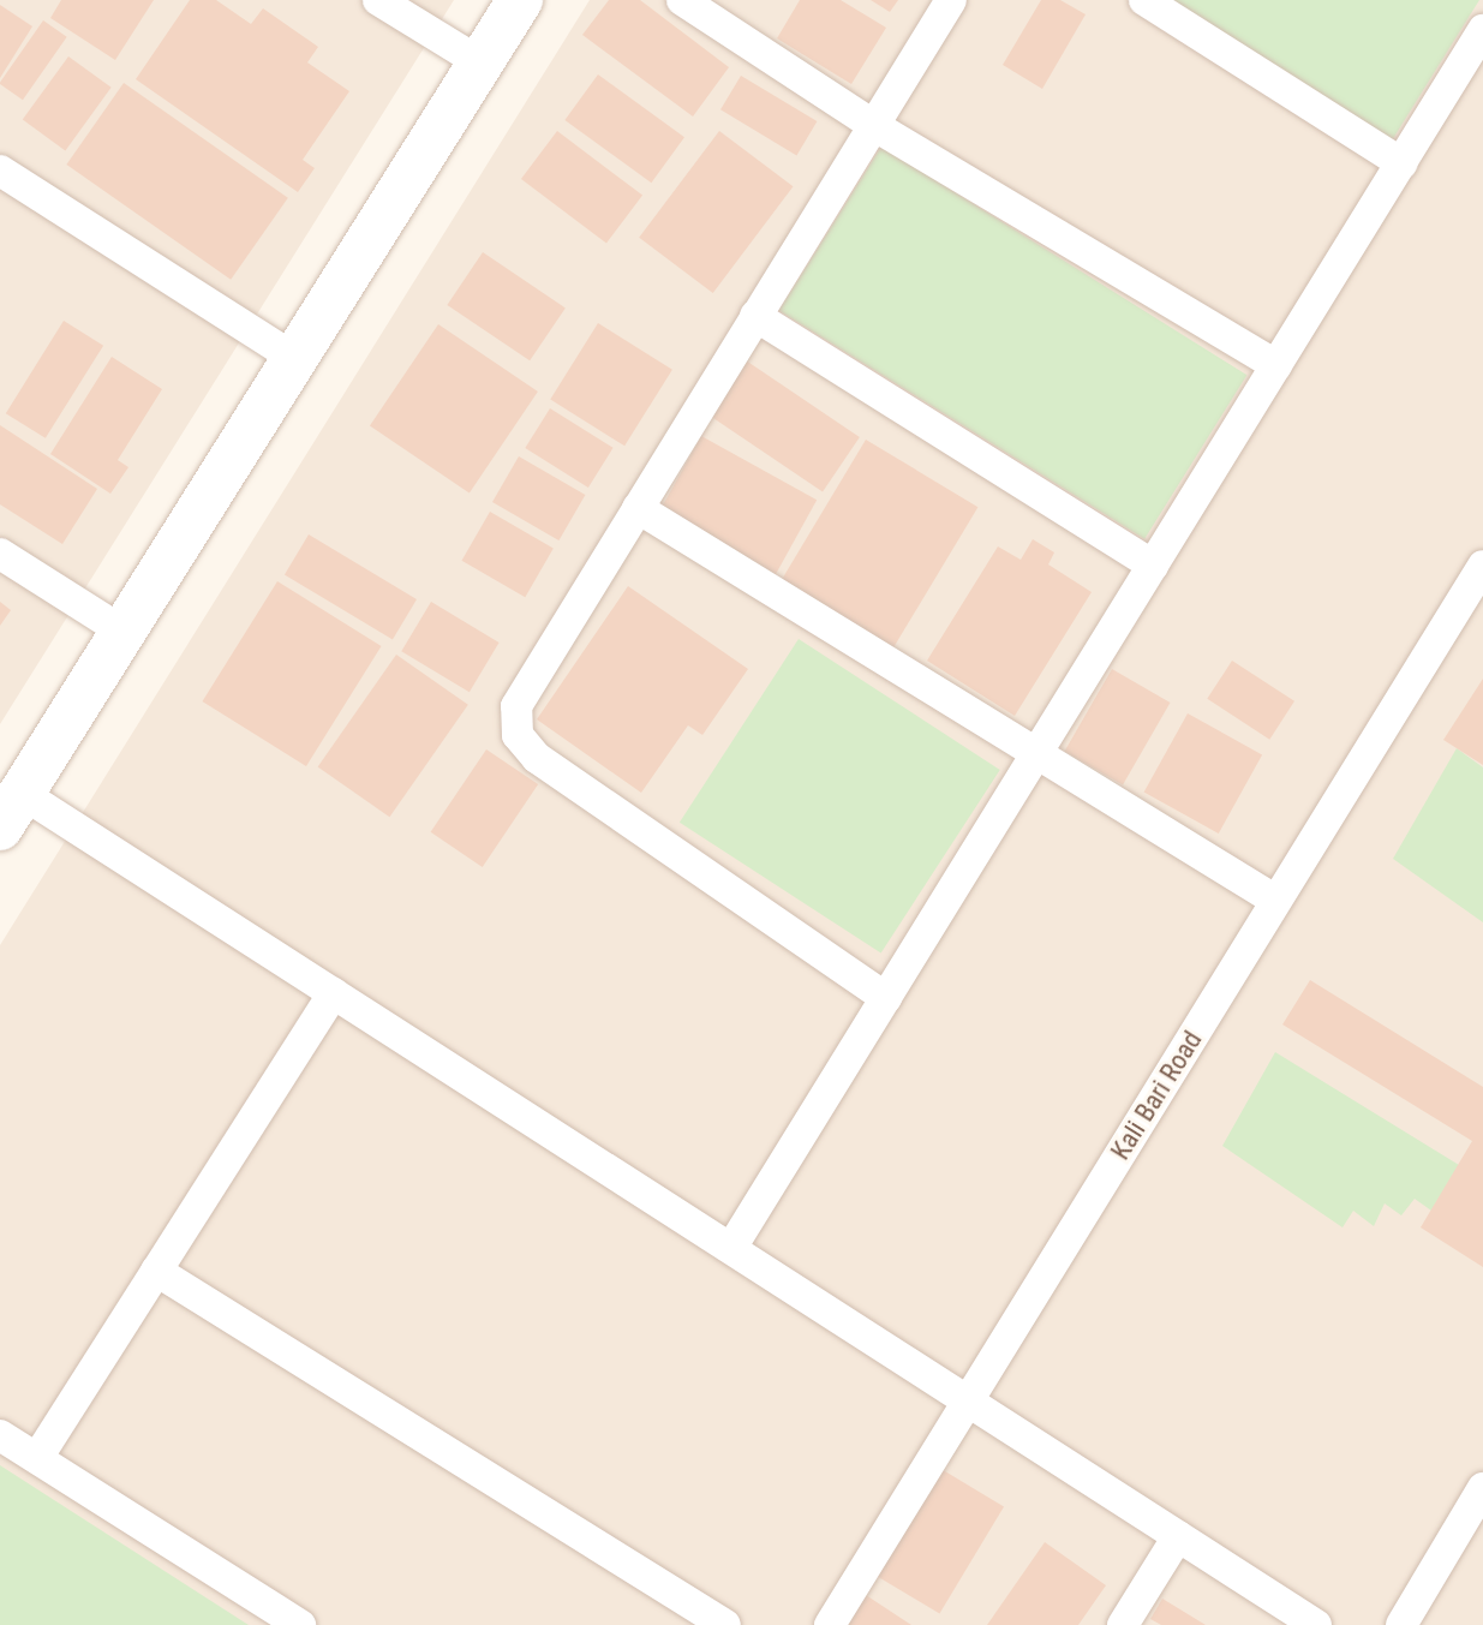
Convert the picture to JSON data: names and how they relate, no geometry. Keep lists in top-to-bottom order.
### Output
{
  "streets": {
    "street": ["Kali Bari Road"]
  }
}
